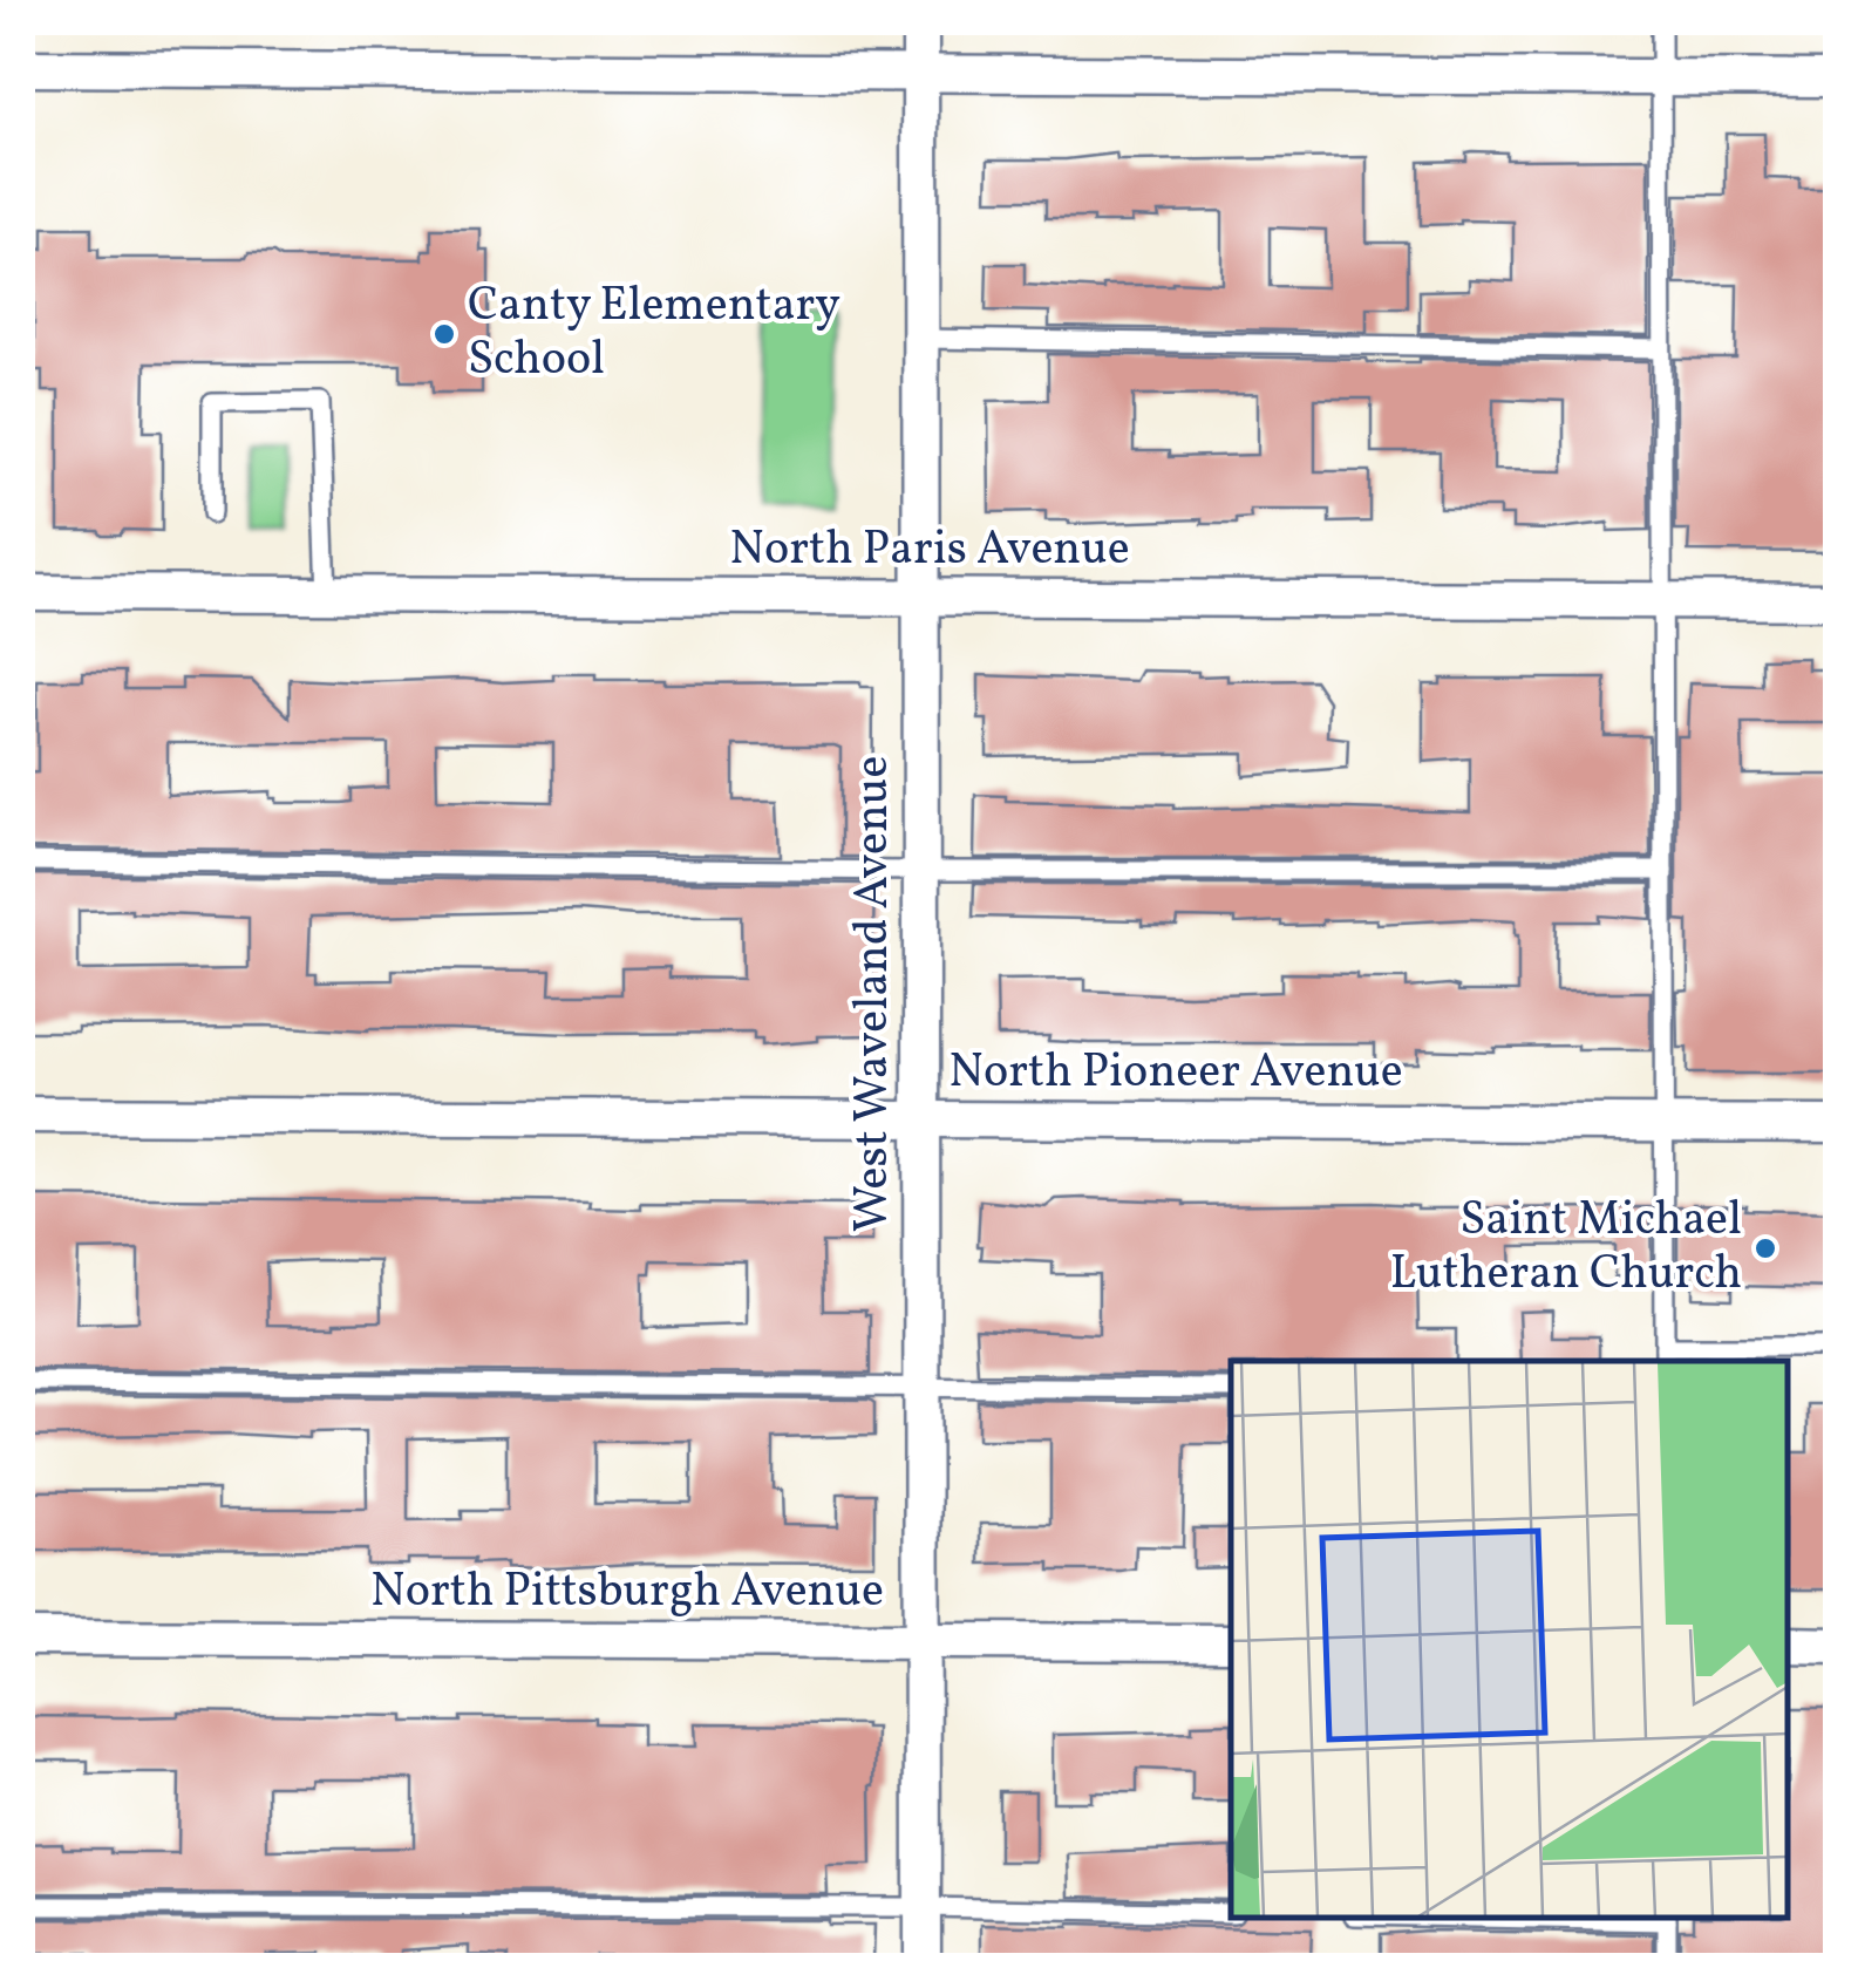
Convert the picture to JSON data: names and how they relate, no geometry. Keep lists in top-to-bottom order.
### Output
{
  "streets": {
    "street": [
      "North Paris Avenue",
      "West Waveland Avenue",
      "North Pioneer Avenue",
      "North Pittsburgh Avenue"
    ]
  },
  "crossings": [
    ["North Paris Avenue", "West Waveland Avenue"],
    ["West Waveland Avenue", "North Pioneer Avenue"],
    ["West Waveland Avenue", "North Pittsburgh Avenue"]
  ],
  "places": ["Canty Elementary School", "Saint Michael Lutheran Church"]
}
